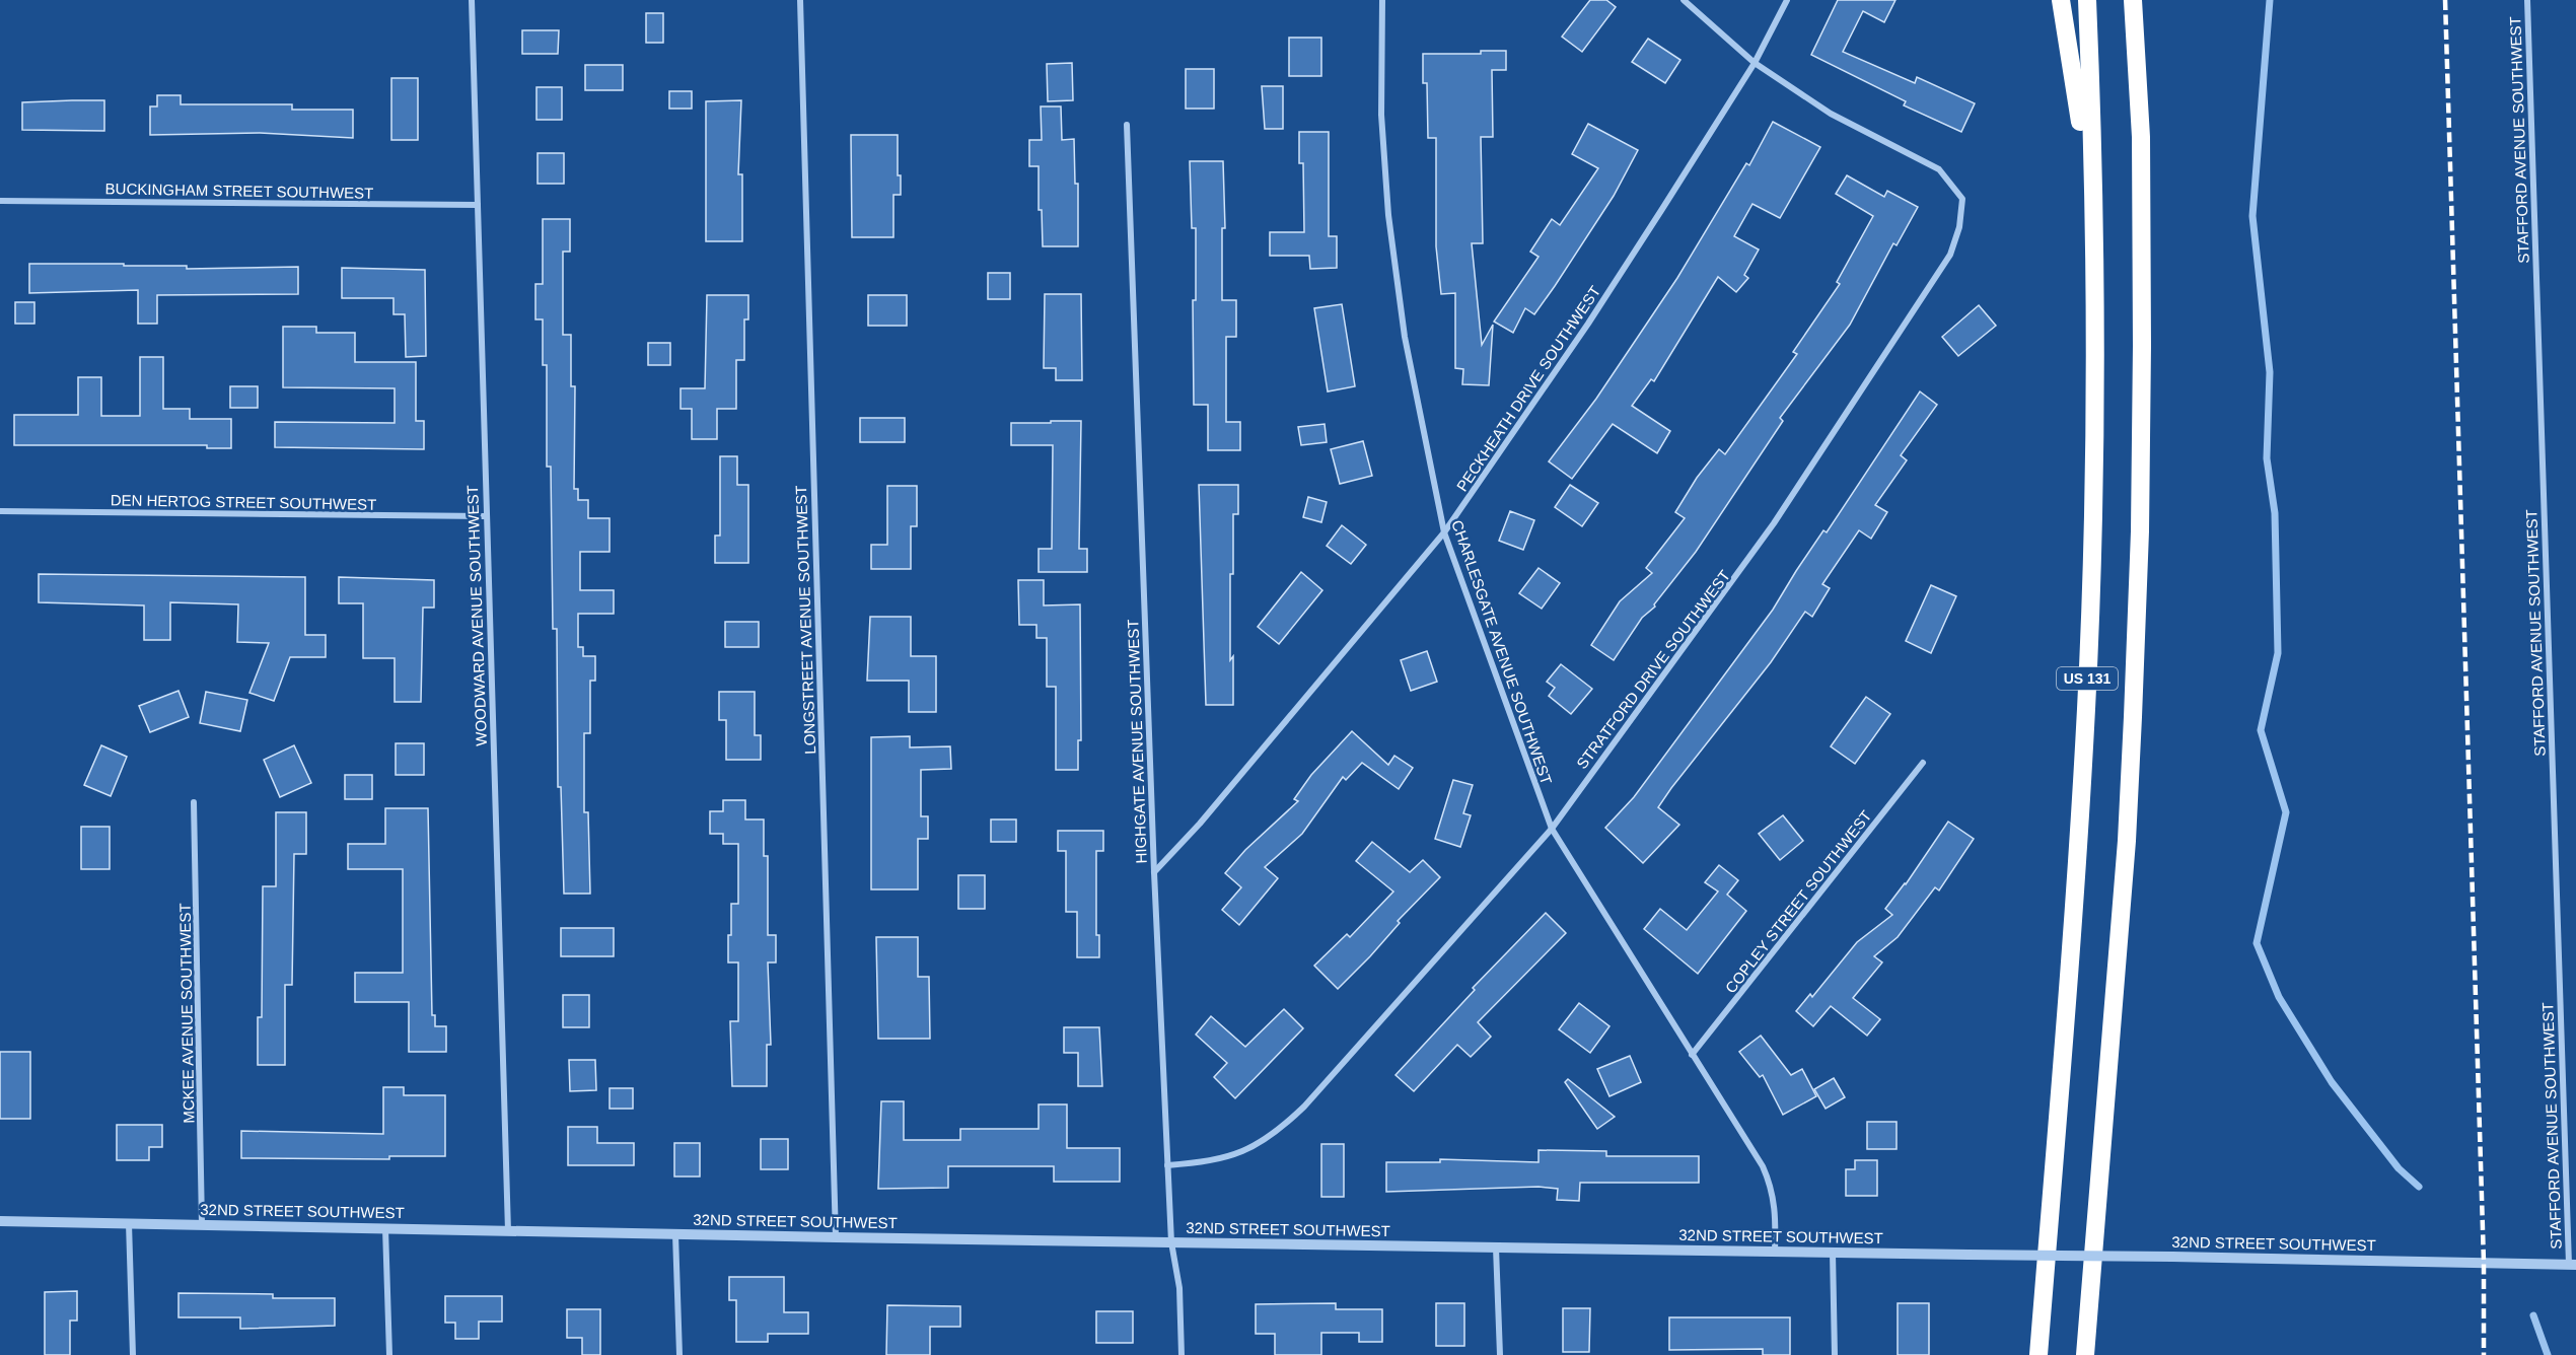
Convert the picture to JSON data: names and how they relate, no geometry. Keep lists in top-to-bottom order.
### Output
{
  "streets": {
    "highway": ["US 131"],
    "street": [
      "STAFFORD AVENUE SOUTHWEST",
      "BUCKINGHAM STREET SOUTHWEST",
      "PECKHEATH DRIVE SOUTHWEST",
      "DEN HERTOG STREET SOUTHWEST",
      "WOODWARD AVENUE SOUTHWEST",
      "LONGSTREET AVENUE SOUTHWEST",
      "CHARLESGATE AVENUE SOUTHWEST",
      "STRATFORD DRIVE SOUTHWEST",
      "HIGHGATE AVENUE SOUTHWEST",
      "COPLEY STREET SOUTHWEST",
      "MCKEE AVENUE SOUTHWEST",
      "32ND STREET SOUTHWEST"
    ]
  },
  "crossings": [
    ["STAFFORD AVENUE SOUTHWEST", "32ND STREET SOUTHWEST"],
    ["BUCKINGHAM STREET SOUTHWEST", "WOODWARD AVENUE SOUTHWEST"],
    ["PECKHEATH DRIVE SOUTHWEST", "CHARLESGATE AVENUE SOUTHWEST"],
    ["PECKHEATH DRIVE SOUTHWEST", "STRATFORD DRIVE SOUTHWEST"],
    ["PECKHEATH DRIVE SOUTHWEST", "HIGHGATE AVENUE SOUTHWEST"],
    ["DEN HERTOG STREET SOUTHWEST", "WOODWARD AVENUE SOUTHWEST"],
    ["WOODWARD AVENUE SOUTHWEST", "32ND STREET SOUTHWEST"],
    ["LONGSTREET AVENUE SOUTHWEST", "32ND STREET SOUTHWEST"],
    ["CHARLESGATE AVENUE SOUTHWEST", "STRATFORD DRIVE SOUTHWEST"],
    ["CHARLESGATE AVENUE SOUTHWEST", "COPLEY STREET SOUTHWEST"],
    ["CHARLESGATE AVENUE SOUTHWEST", "32ND STREET SOUTHWEST"],
    ["STRATFORD DRIVE SOUTHWEST", "HIGHGATE AVENUE SOUTHWEST"],
    ["HIGHGATE AVENUE SOUTHWEST", "32ND STREET SOUTHWEST"],
    ["MCKEE AVENUE SOUTHWEST", "32ND STREET SOUTHWEST"]
  ]
}
